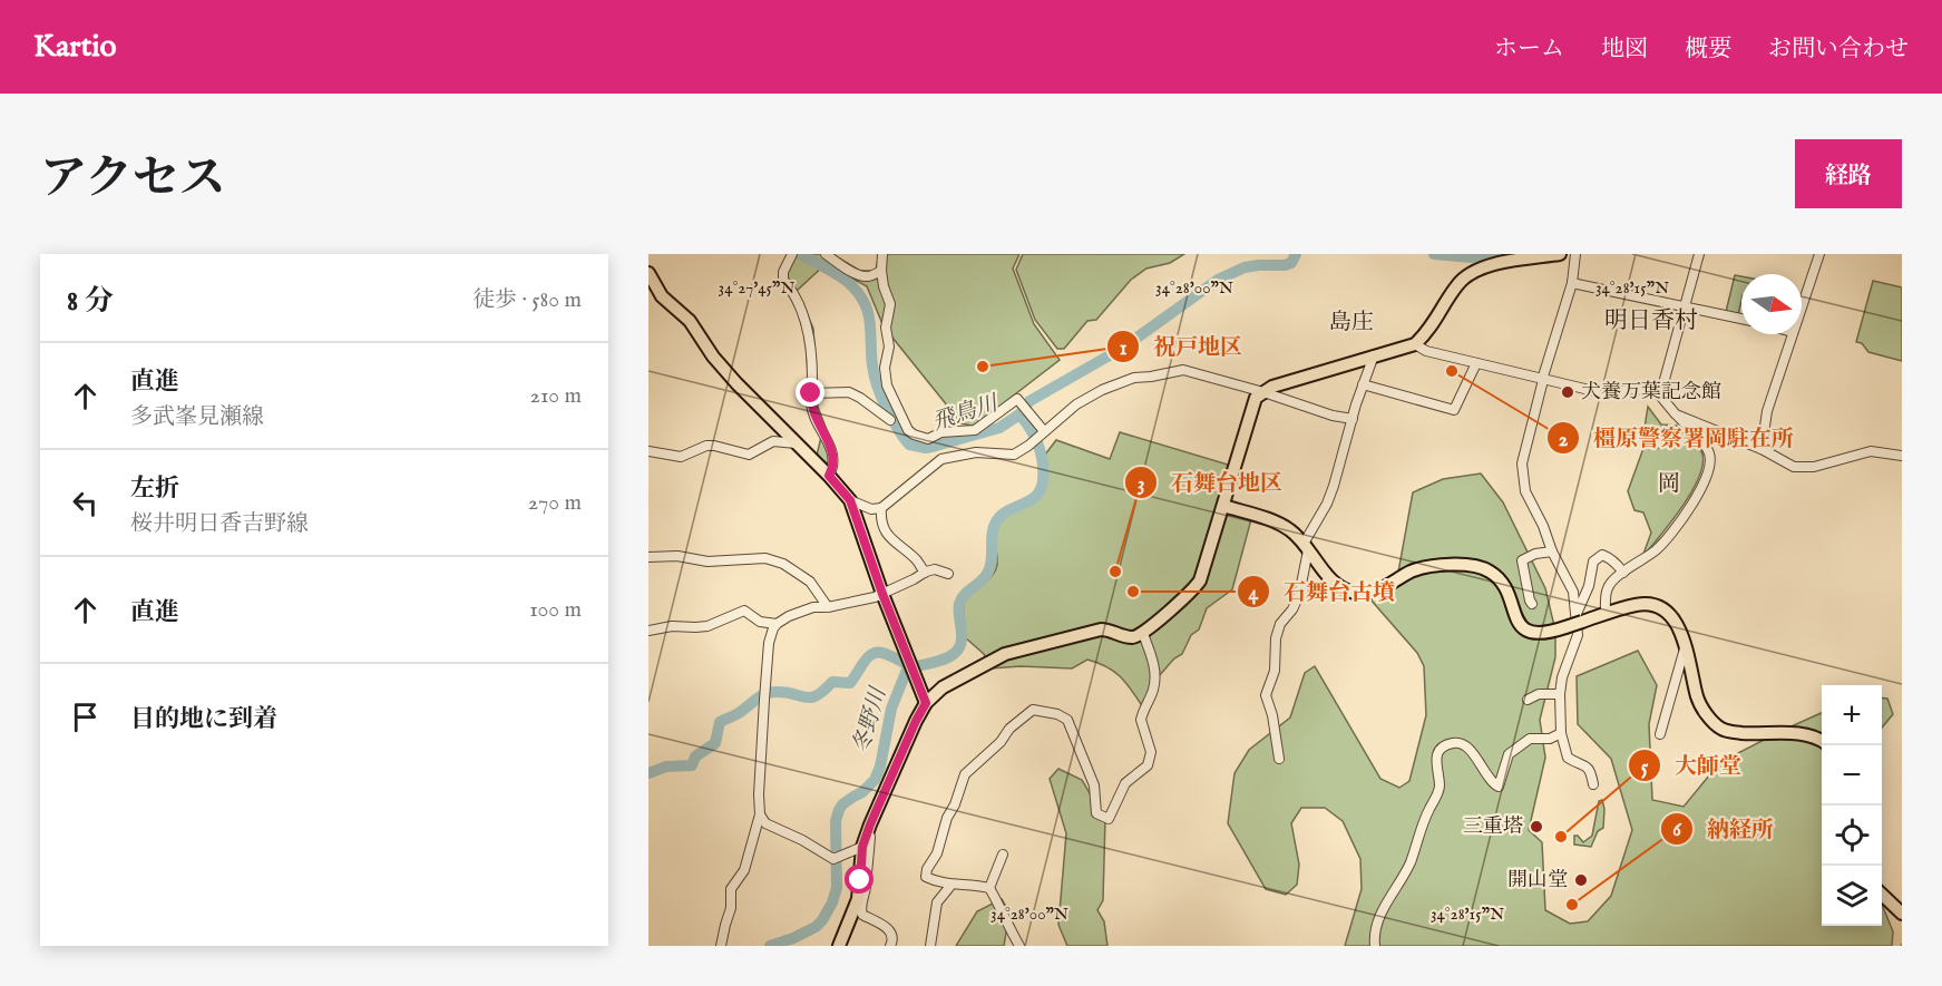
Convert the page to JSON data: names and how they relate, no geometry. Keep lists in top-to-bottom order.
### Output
{
  "districts": ["明日香村", "島庄", "岡"],
  "water": ["飛鳥川", "冬野川"],
  "places": [
    "祝戸地区",
    "橿原警察署岡駐在所",
    "犬養万葉記念館",
    "石舞台地区",
    "石舞台古墳",
    "三重塔",
    "大師堂",
    "開山堂",
    "納経所"
  ],
  "north": "right",
  "page": {
    "header": "Kartio",
    "nav": [
      "ホーム",
      "地図",
      "概要",
      "お問い合わせ"
    ],
    "title": "アクセス",
    "buttons": "経路",
    "heading": ["8 分", "徒歩 · 580 m"],
    "list": [
      ["直進", "多武峯見瀬線", "210 m"],
      ["左折", "桜井明日香吉野線", "270 m"],
      ["直進", "100 m"],
      "目的地に到着"
    ],
    "map_buttons": ["+", "−"]
  },
  "coordinates": ["34°28'00\"N", "34°27'45\"N", "34°28'15\"N"]
}
